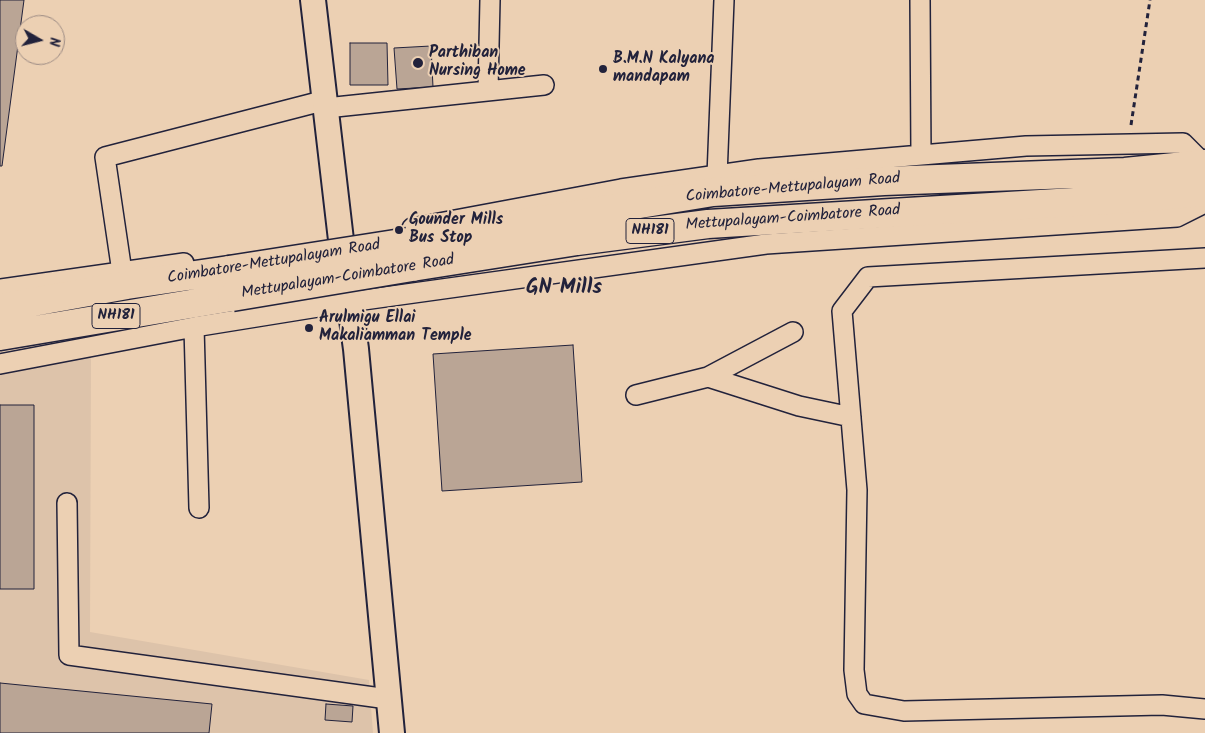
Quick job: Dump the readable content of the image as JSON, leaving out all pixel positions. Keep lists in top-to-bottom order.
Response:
{
  "streets": {
    "highway": ["Coimbatore-Mettupalayam Road", "Mettupalayam-Coimbatore Road", "NH181"]
  },
  "districts": ["GN Mills"],
  "places": [
    "Parthiban Nursing Home",
    "B.M.N Kalyana mandapam",
    "Gounder Mills Bus Stop",
    "Arulmigu Ellai Makaliamman Temple"
  ],
  "north": "right"
}
